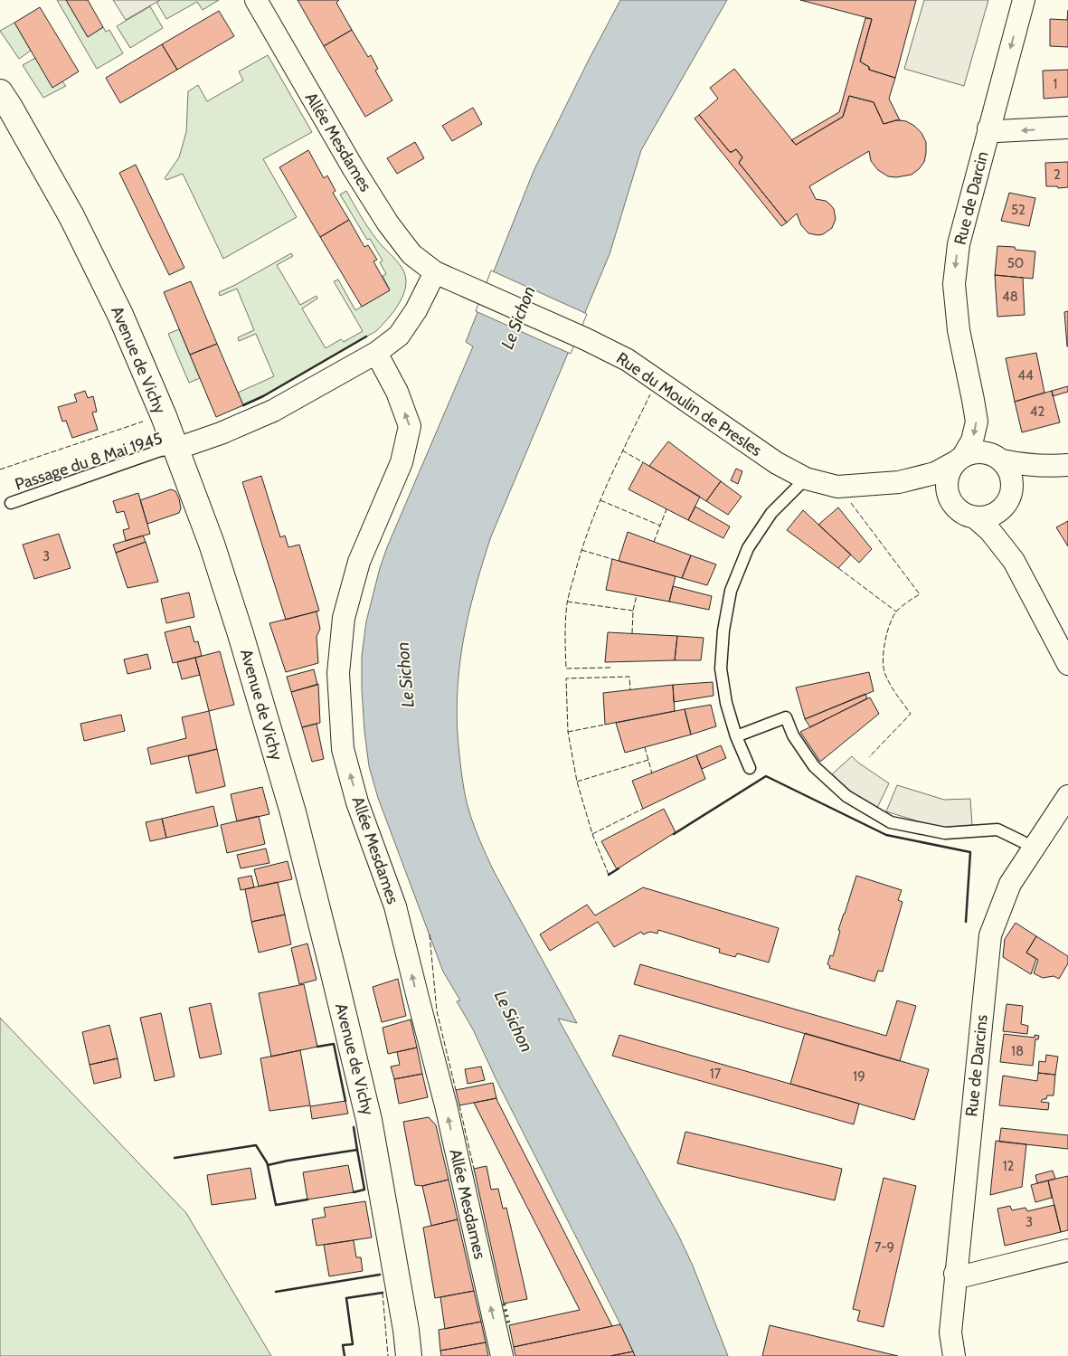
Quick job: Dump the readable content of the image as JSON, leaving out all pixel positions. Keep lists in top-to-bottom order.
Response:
{
  "streets": {
    "main road": ["Avenue de Vichy"],
    "street": [
      "Allée Mesdames",
      "Rue de Darcin",
      "Rue du Moulin de Presles",
      "Rue de Darcins"
    ],
    "lane": ["Passage du 8 Mai 1945"]
  },
  "crossings": [
    ["Allée Mesdames", "Rue du Moulin de Presles"],
    ["Rue de Darcin", "Rue du Moulin de Presles"],
    ["Avenue de Vichy", "Passage du 8 Mai 1945"]
  ],
  "one_way": ["Allée Mesdames", "Rue de Darcin"],
  "water": ["Le Sichon"],
  "house_numbers": [
    "1",
    "2",
    "52",
    "50",
    "48",
    "44",
    "42",
    "3",
    "18",
    "17",
    "19",
    "12",
    "3",
    "7-9"
  ]
}
